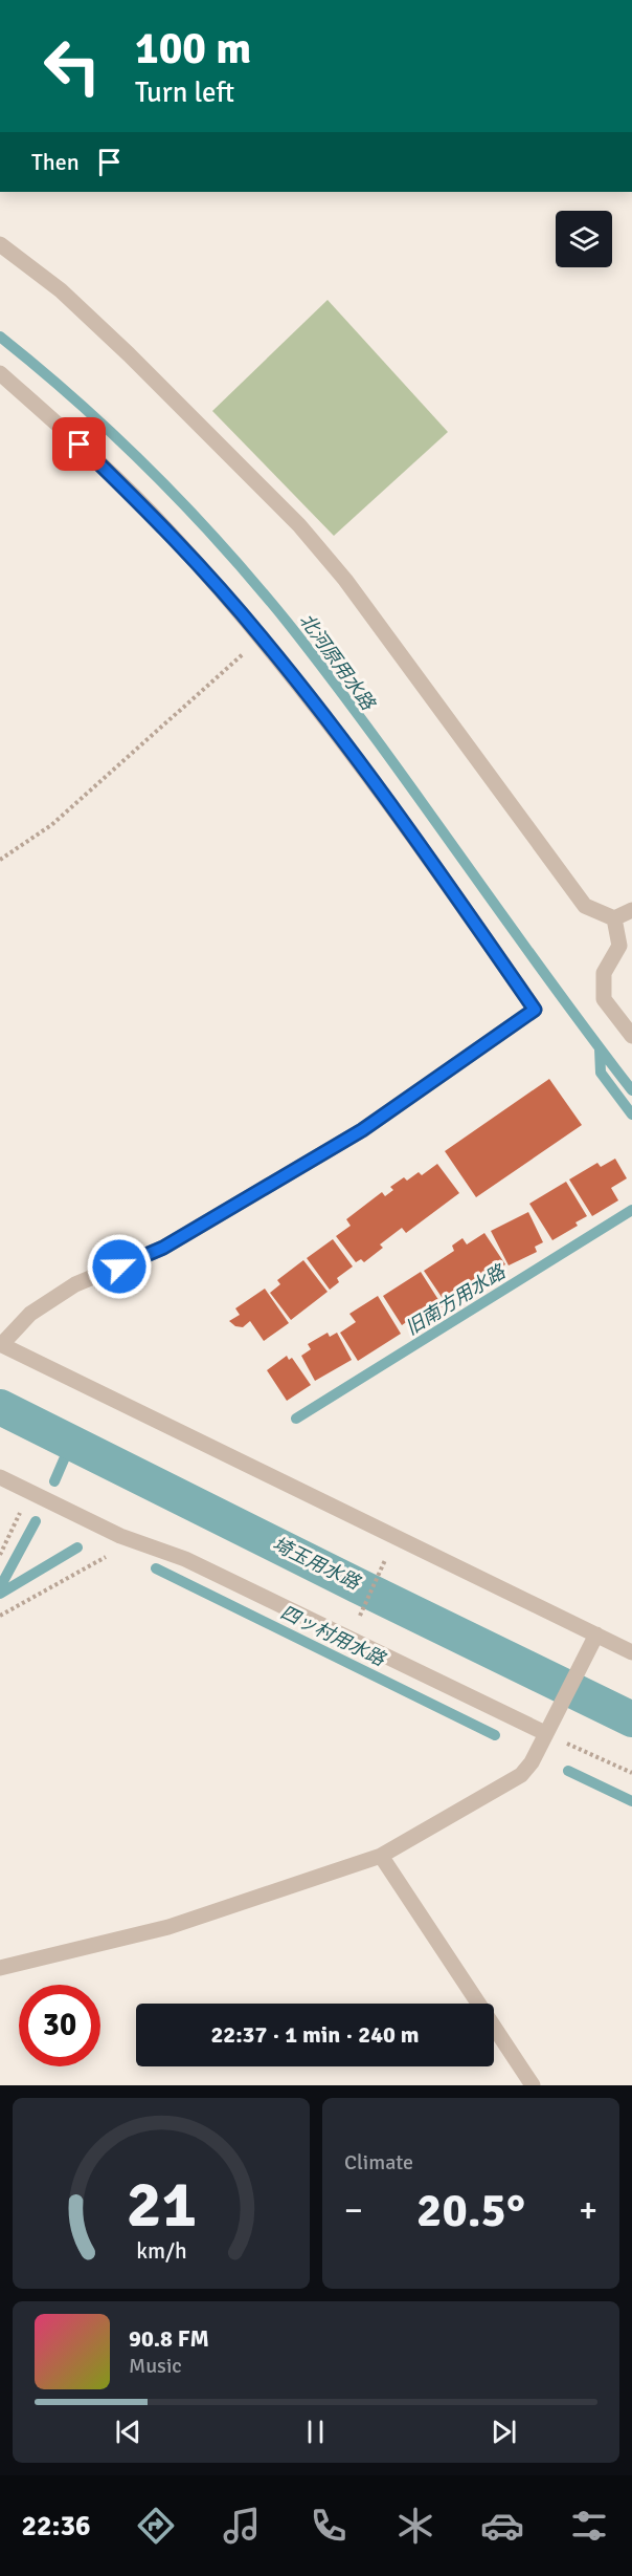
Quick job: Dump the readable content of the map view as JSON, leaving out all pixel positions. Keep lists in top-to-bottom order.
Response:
{
  "water": [
    "北河原用水路",
    "旧南方用水路",
    "埼玉用水路",
    "四ッ村用水路"
  ],
  "page": {
    "turn": ["100 m", "Turn left"],
    "then": "Then",
    "limit": "30",
    "trip": "22:37 · 1 min · 240 m",
    "tile": "Climate",
    "heat": ["−", "20.5°", "+"],
    "song": ["90.8 FM", "Music"],
    "tabs": "22:36",
    "gauge": ["21", "km/h"]
  }
}
